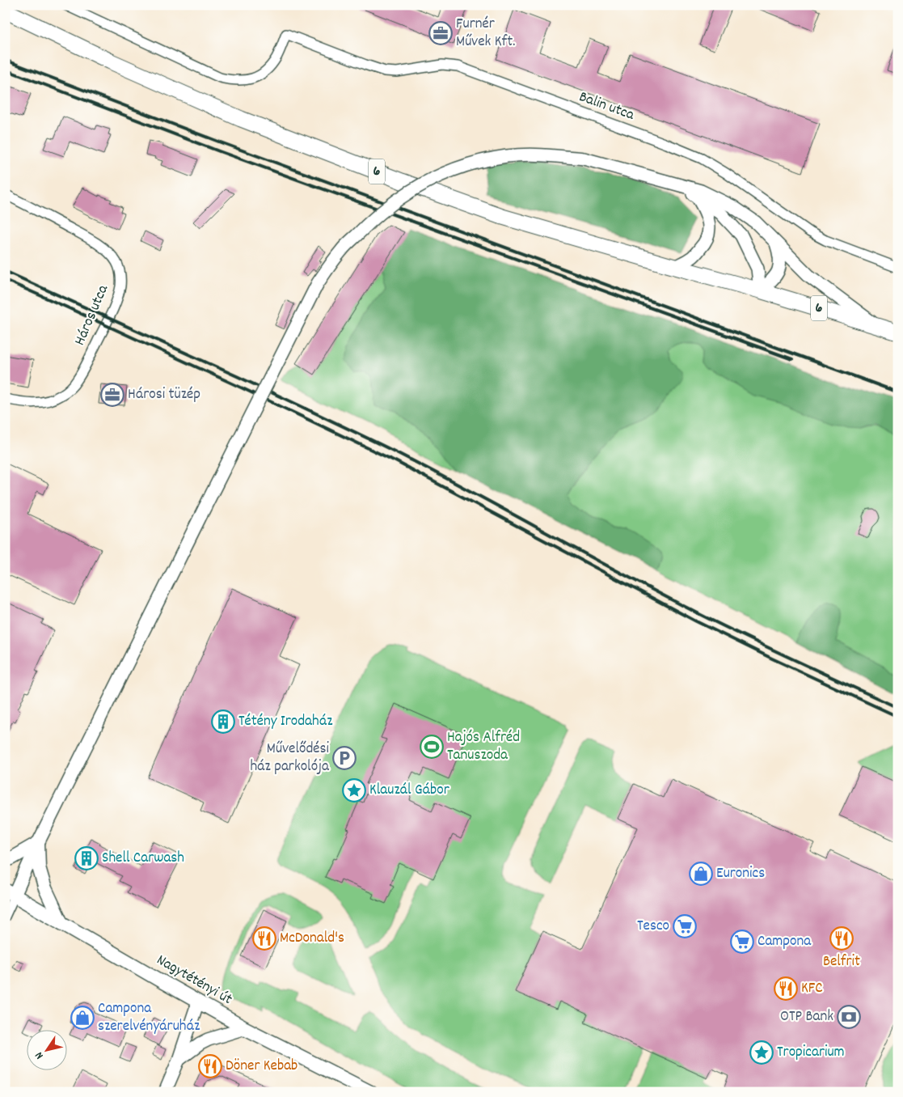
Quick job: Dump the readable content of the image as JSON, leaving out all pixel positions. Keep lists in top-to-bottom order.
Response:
{
  "streets": {
    "main road": ["6", "Nagytétényi út"],
    "street": ["Balin utca", "Háros utca"]
  },
  "places": {
    "office": ["Furnér Művek Kft.", "Hárosi tüzép"],
    "building": ["Tétény Irodaház", "Shell Carwash"],
    "sports": ["Hajós Alfréd Tanuszoda"],
    "parking": ["Művelődési ház parkolója"],
    "place": ["Klauzál Gábor", "Tropicarium"],
    "shop": ["Euronics", "Campona szerelvényáruház"],
    "supermarket": ["Tesco", "Campona"],
    "restaurant": [
      "McDonald's",
      "Belfrit",
      "KFC",
      "Döner Kebab"
    ],
    "bank": ["OTP Bank"]
  },
  "north": "bottom left"
}
